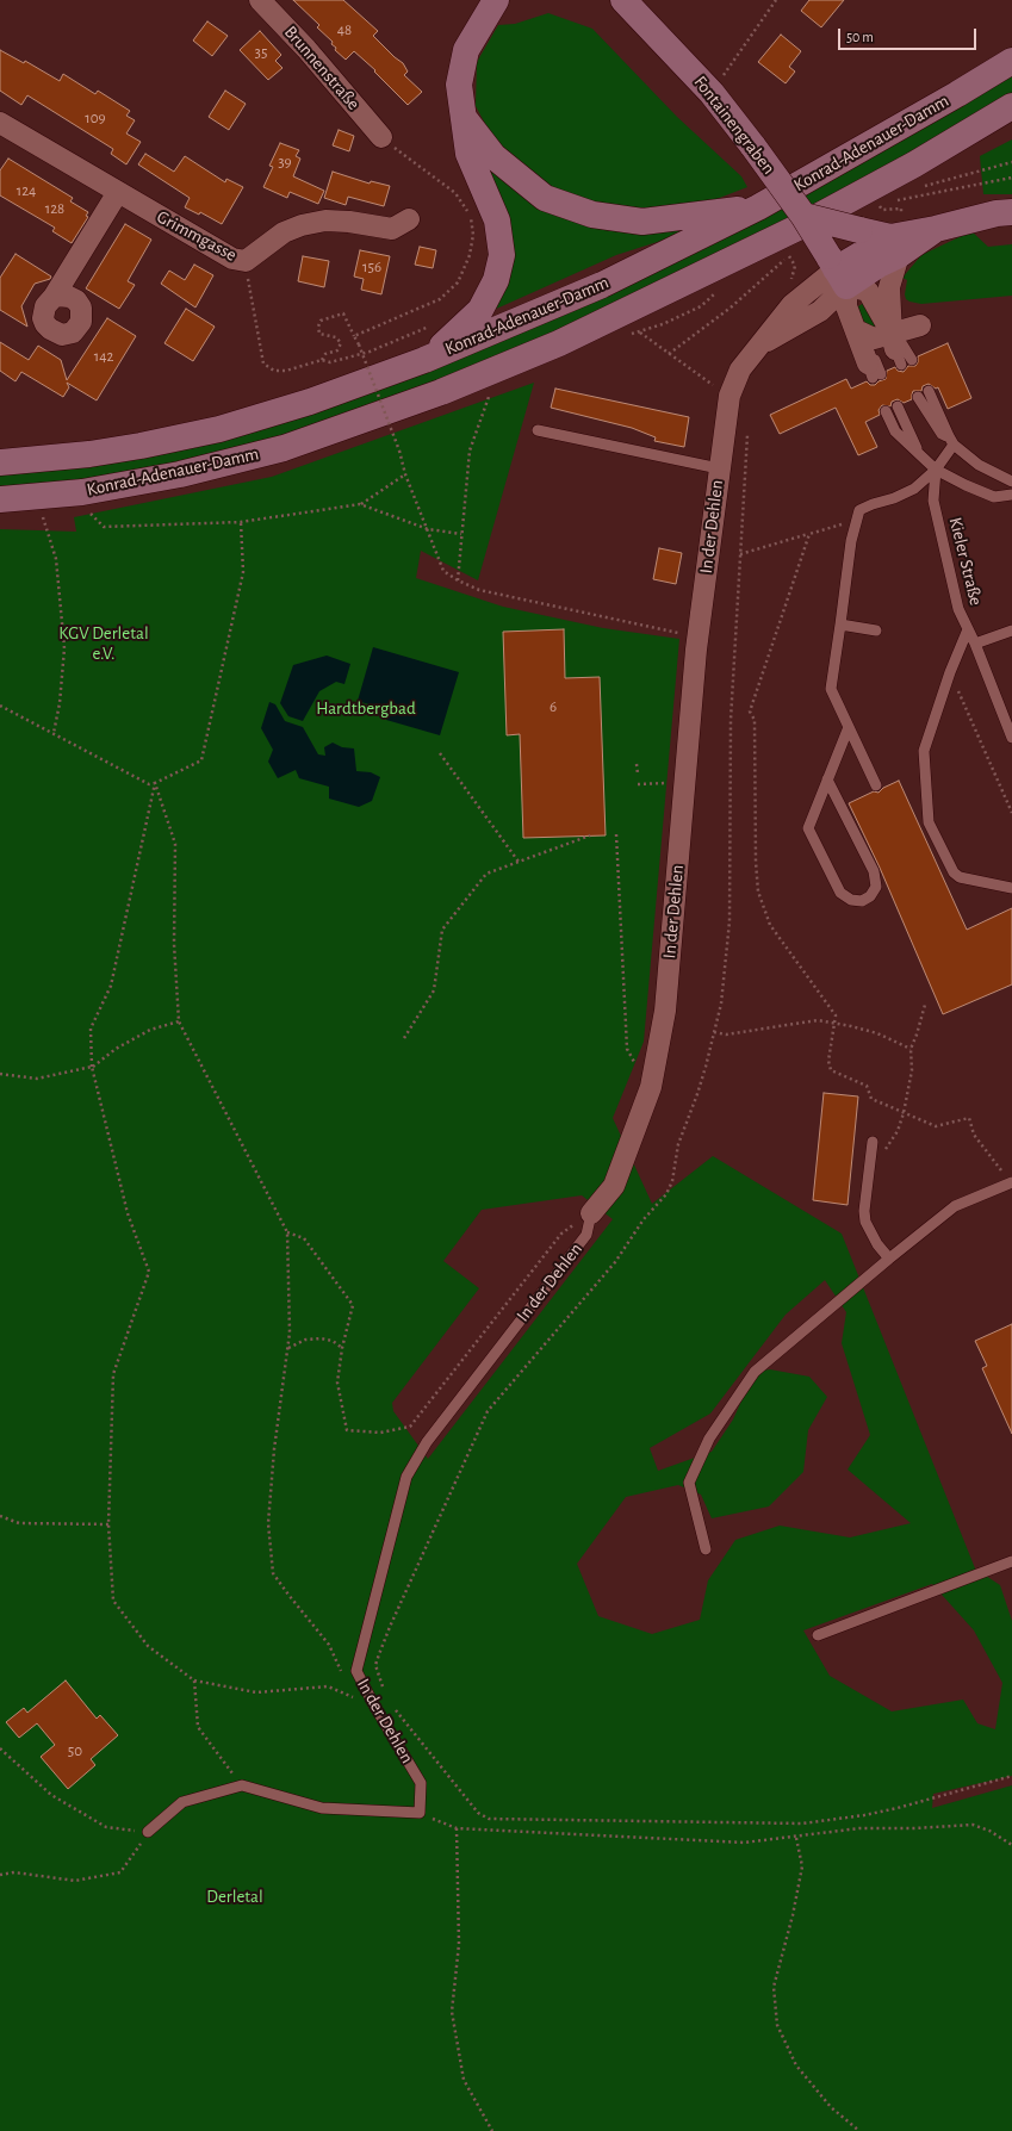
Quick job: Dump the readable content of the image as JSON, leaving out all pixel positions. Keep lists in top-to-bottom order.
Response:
{
  "streets": {
    "main road": ["Fontainengraben", "Konrad-Adenauer-Damm"],
    "street": ["Brunnenstraße", "Grimmgasse", "In der Dehlen"],
    "lane": ["Kieler Straße"]
  },
  "crossings": [
    ["Fontainengraben", "In der Dehlen"]
  ],
  "parks": ["KGV Derletal e.V.", "Hardtbergbad", "Derletal"],
  "house_numbers": [
    "48",
    "35",
    "109",
    "39",
    "124",
    "128",
    "156",
    "142",
    "6",
    "50"
  ],
  "scale_bar": "50 m"
}
